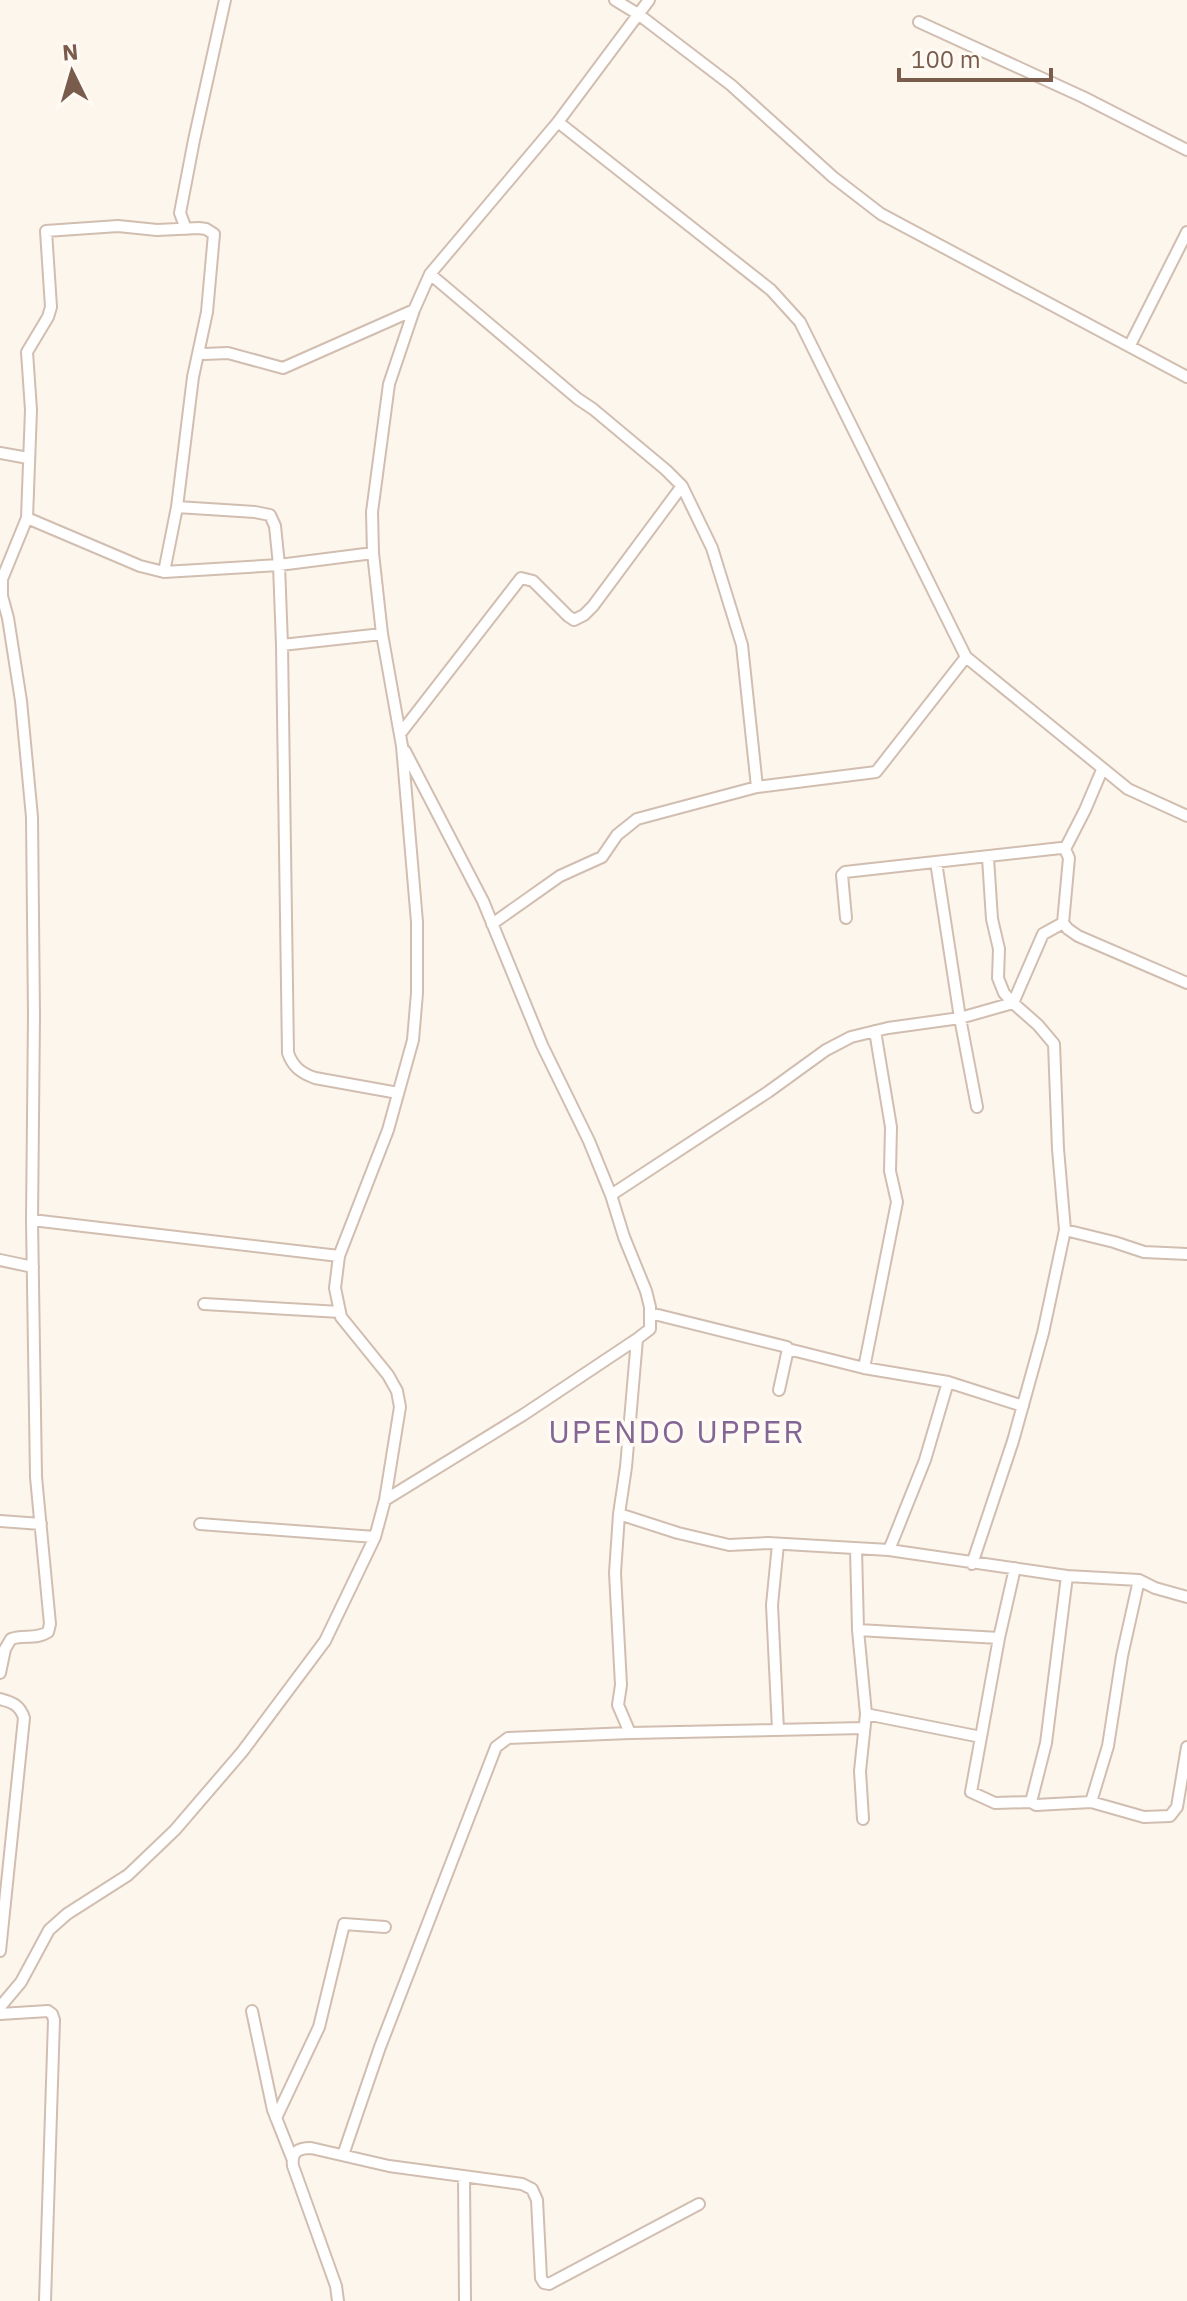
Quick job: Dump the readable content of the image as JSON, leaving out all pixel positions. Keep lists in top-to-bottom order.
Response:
{
  "districts": ["UPENDO UPPER"],
  "scale_bar": "100 m",
  "north": "top"
}
